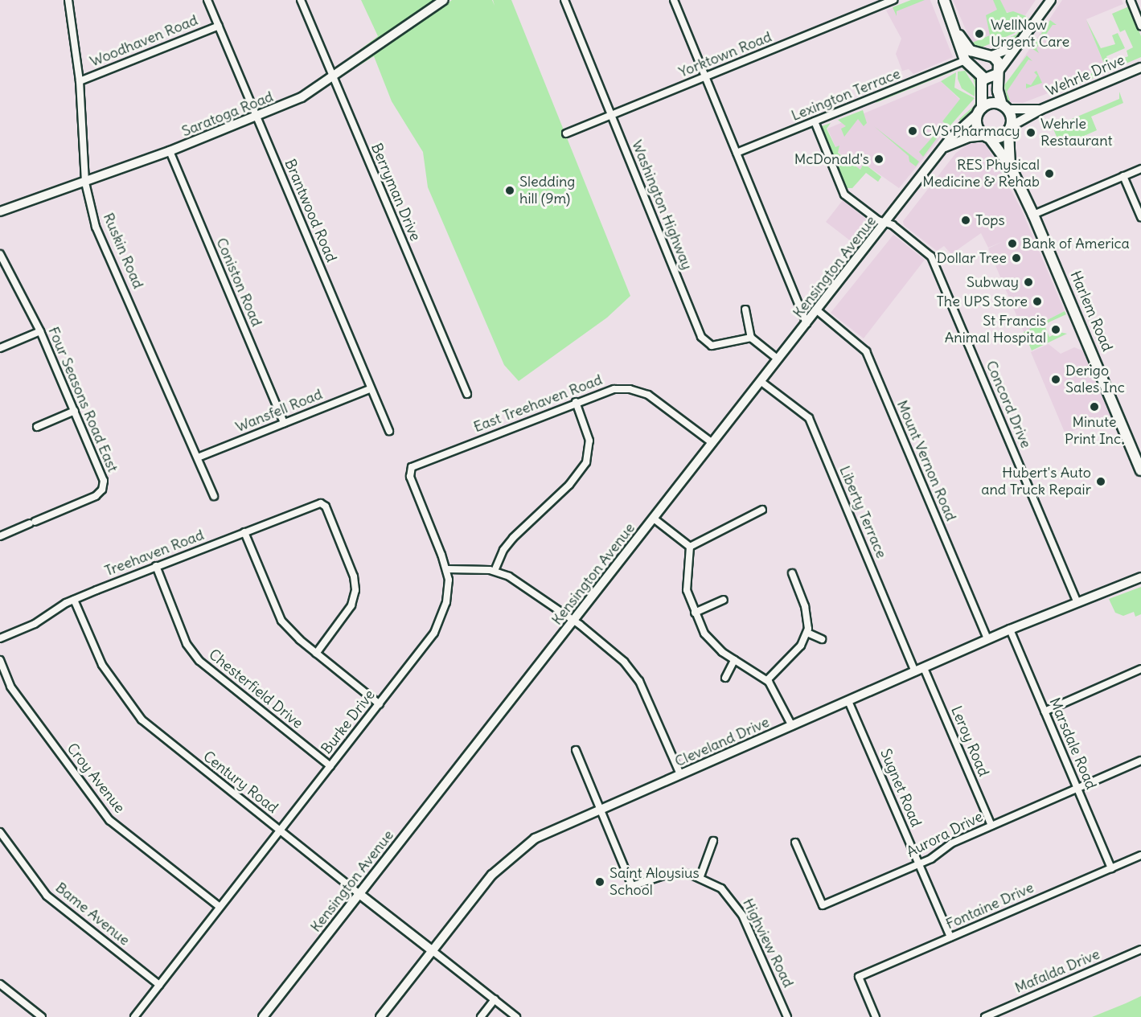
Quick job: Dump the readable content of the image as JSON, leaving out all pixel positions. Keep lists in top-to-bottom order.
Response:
{
  "streets": {
    "main road": ["Harlem Road"],
    "street": [
      "Woodhaven Road",
      "Yorktown Road",
      "Wehrle Drive",
      "Lexington Terrace",
      "Saratoga Road",
      "Berryman Drive",
      "Washington Highway",
      "Brantwood Road",
      "Ruskin Road",
      "Kensington Avenue",
      "Coniston Road",
      "Four Seasons Road East",
      "East Treehaven Road",
      "Concord Drive",
      "Wansfell Road",
      "Mount Vernon Road",
      "Liberty Terrace",
      "Treehaven Road",
      "Chesterfield Drive",
      "Burke Drive",
      "Leroy Road",
      "Cleveland Drive",
      "Marsdale Road",
      "Croy Avenue",
      "Century Road",
      "Sugnet Road",
      "Aurora Drive",
      "Fontaine Drive",
      "Bame Avenue",
      "Highview Road",
      "Mafalda Drive"
    ]
  },
  "crossings": [
    ["Woodhaven Road", "Brantwood Road"],
    ["Woodhaven Road", "Ruskin Road"],
    ["Yorktown Road", "Washington Highway"],
    ["Wehrle Drive", "Kensington Avenue"],
    ["Wehrle Drive", "Harlem Road"],
    ["Lexington Terrace", "Concord Drive"],
    ["Saratoga Road", "Berryman Drive"],
    ["Saratoga Road", "Brantwood Road"],
    ["Saratoga Road", "Ruskin Road"],
    ["Saratoga Road", "Coniston Road"],
    ["Brantwood Road", "Wansfell Road"],
    ["Ruskin Road", "Wansfell Road"],
    ["Kensington Avenue", "Harlem Road"],
    ["Kensington Avenue", "East Treehaven Road"],
    ["Kensington Avenue", "Concord Drive"],
    ["Kensington Avenue", "Mount Vernon Road"],
    ["Kensington Avenue", "Liberty Terrace"],
    ["Kensington Avenue", "Century Road"],
    ["Coniston Road", "Wansfell Road"],
    ["East Treehaven Road", "Burke Drive"],
    ["Concord Drive", "Cleveland Drive"],
    ["Mount Vernon Road", "Cleveland Drive"],
    ["Liberty Terrace", "Cleveland Drive"],
    ["Treehaven Road", "Chesterfield Drive"],
    ["Treehaven Road", "Century Road"],
    ["Chesterfield Drive", "Burke Drive"],
    ["Burke Drive", "Croy Avenue"],
    ["Burke Drive", "Century Road"],
    ["Burke Drive", "Bame Avenue"],
    ["Leroy Road", "Cleveland Drive"],
    ["Leroy Road", "Aurora Drive"],
    ["Cleveland Drive", "Marsdale Road"],
    ["Cleveland Drive", "Century Road"],
    ["Cleveland Drive", "Sugnet Road"],
    ["Cleveland Drive", "Highview Road"],
    ["Marsdale Road", "Aurora Drive"],
    ["Marsdale Road", "Fontaine Drive"],
    ["Sugnet Road", "Aurora Drive"],
    ["Sugnet Road", "Fontaine Drive"]
  ],
  "places": [
    "WellNow Urgent Care",
    "CVS Pharmacy",
    "Wehrle Restaurant",
    "McDonald's",
    "RES Physical Medicine & Rehab",
    "Sledding hill (9m)",
    "Tops",
    "Bank of America",
    "Dollar Tree",
    "Subway",
    "The UPS Store",
    "St Francis Animal Hospital",
    "Derigo Sales Inc",
    "Minute Print Inc.",
    "Hubert's Auto and Truck Repair",
    "Saint Aloysius School"
  ]
}
